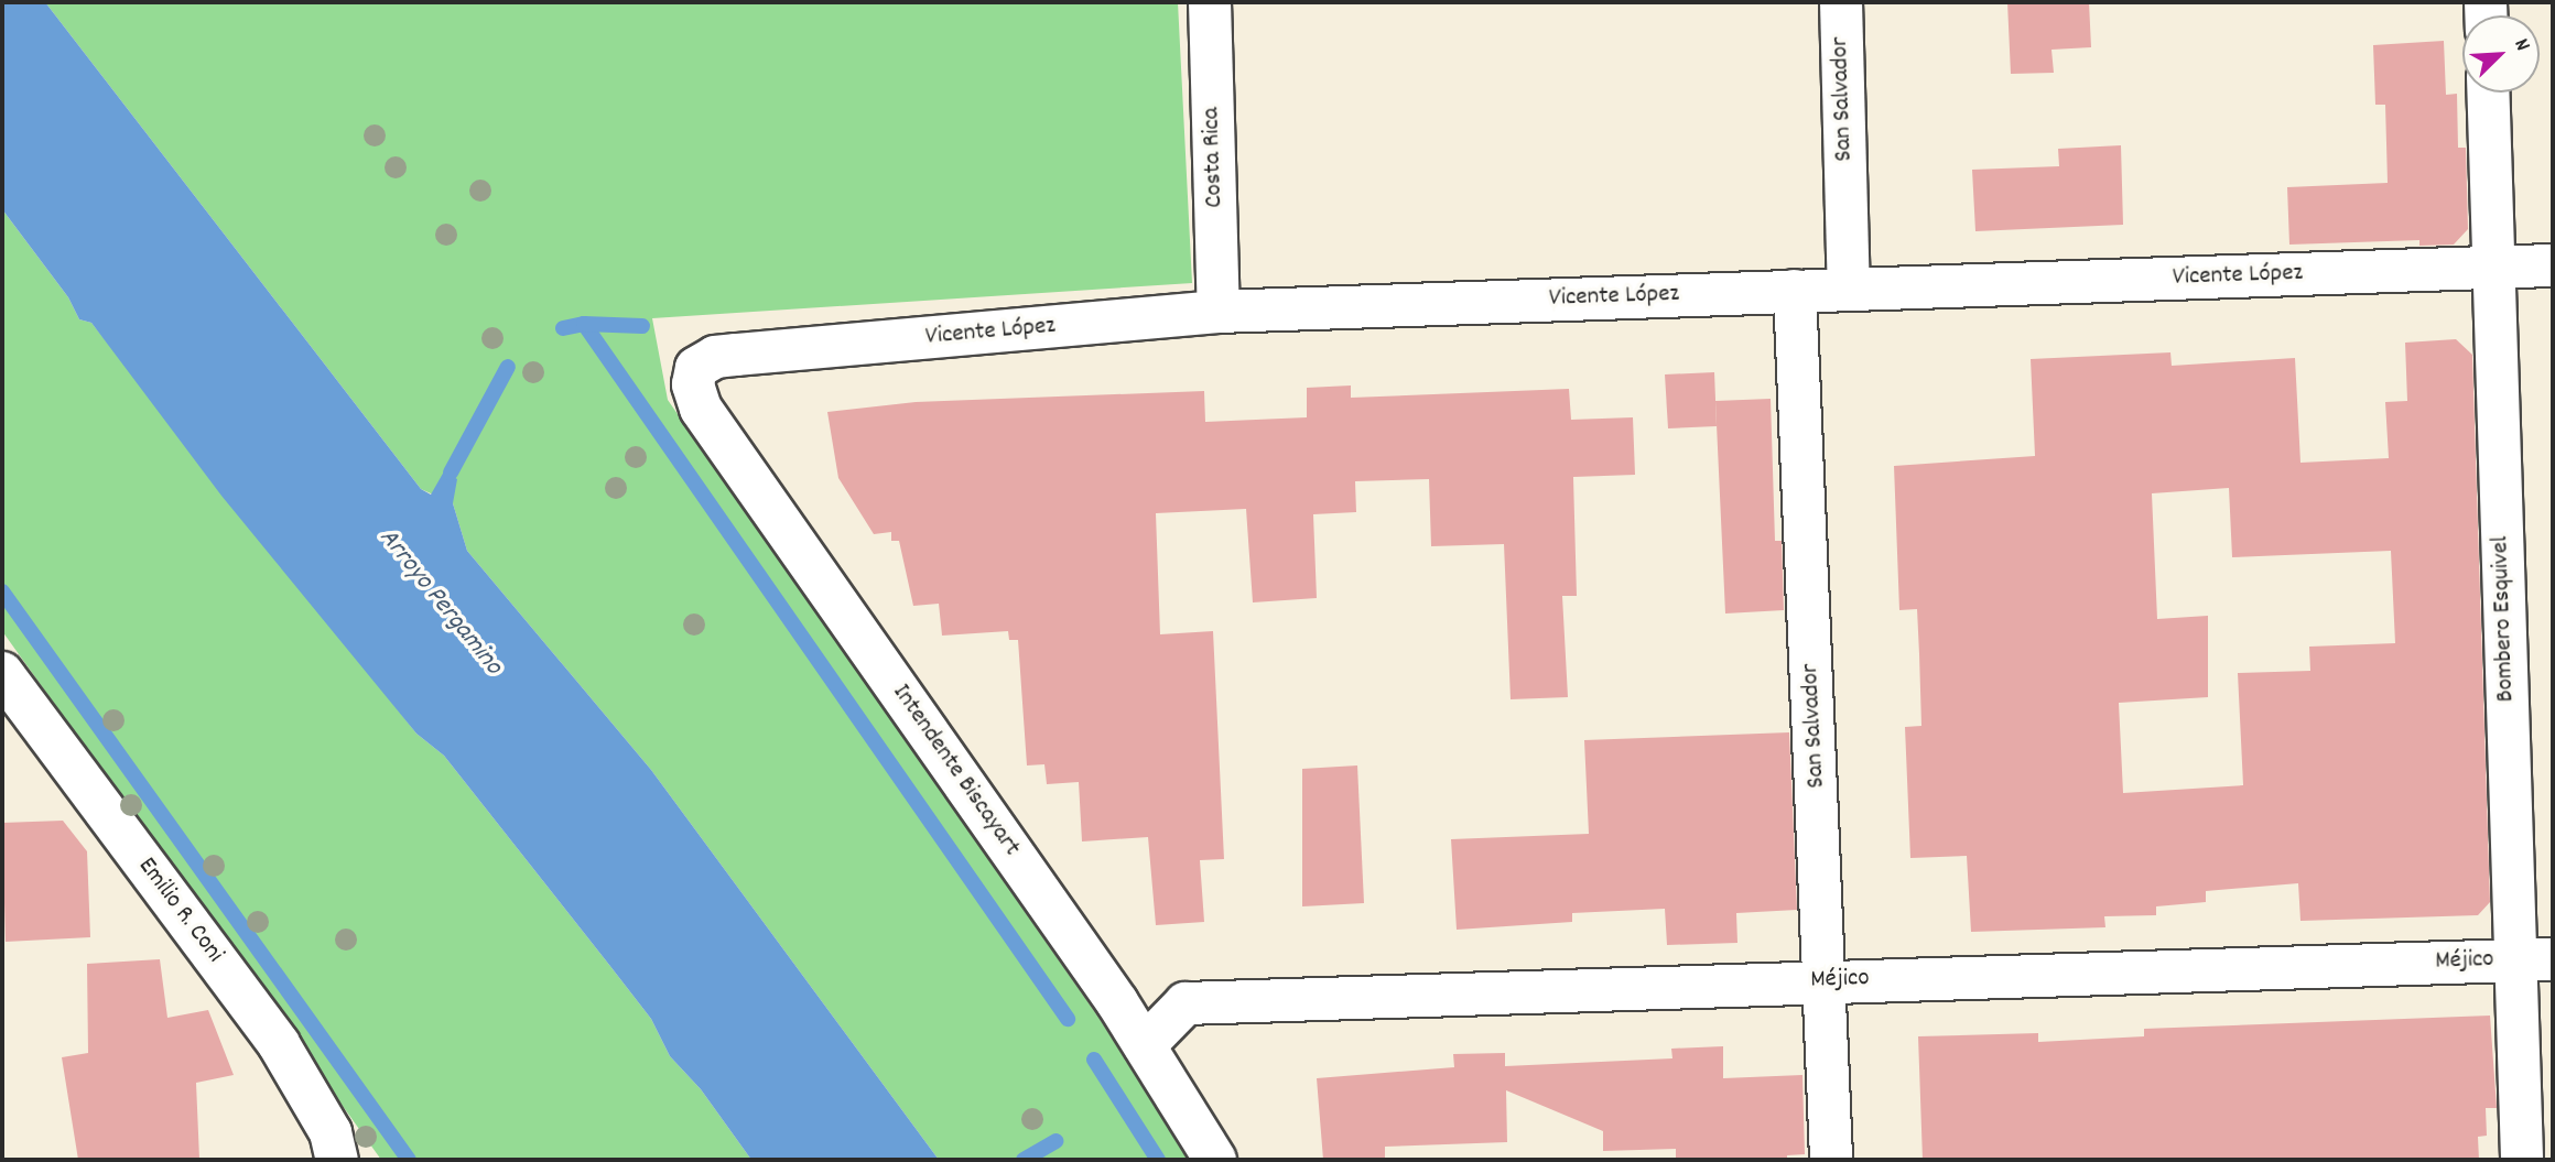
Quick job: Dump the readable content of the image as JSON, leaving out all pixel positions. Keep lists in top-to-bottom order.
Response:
{
  "streets": {
    "street": [
      "San Salvador",
      "Costa Rica",
      "Vicente López",
      "Bombero Esquivel",
      "Intendente Biscayart",
      "Emilio R. Coni",
      "Méjico"
    ]
  },
  "crossings": [
    ["San Salvador", "Vicente López"],
    ["San Salvador", "Méjico"],
    ["Costa Rica", "Vicente López"],
    ["Vicente López", "Bombero Esquivel"],
    ["Vicente López", "Intendente Biscayart"],
    ["Bombero Esquivel", "Méjico"],
    ["Intendente Biscayart", "Méjico"]
  ],
  "water": ["Arroyo Pergamino"],
  "north": "top right"
}
